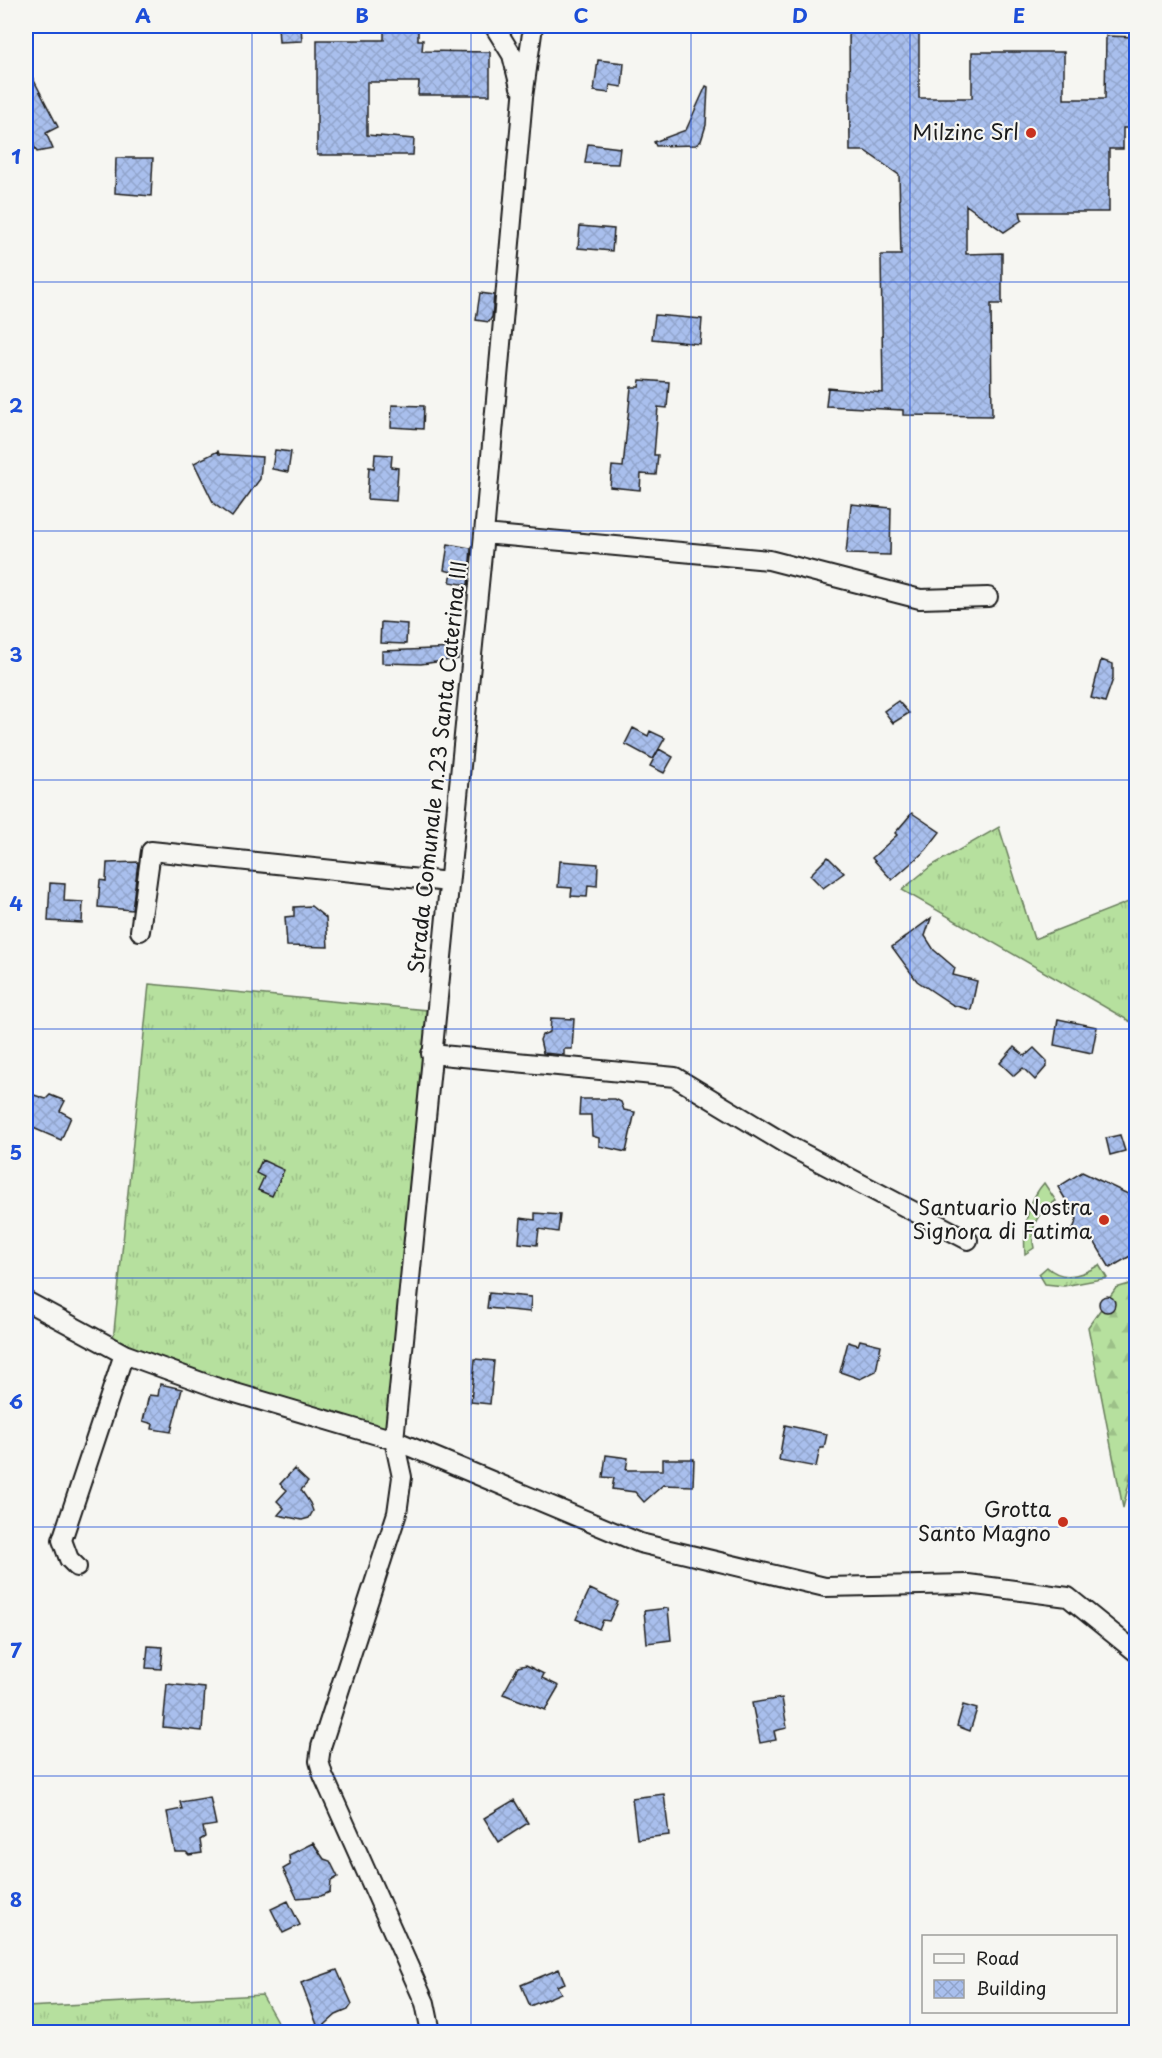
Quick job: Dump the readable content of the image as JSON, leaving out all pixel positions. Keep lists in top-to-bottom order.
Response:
{
  "streets": {
    "street": ["Strada Comunale n.23 Santa Caterina III"]
  },
  "places": ["Milzinc Srl", "Santuario Nostra Signora di Fatima", "Grotta Santo Magno"],
  "legend": ["Road", "Building"],
  "grid": {
    "columns": [
      "A",
      "B",
      "C",
      "D",
      "E"
    ],
    "rows": [
      "1",
      "2",
      "3",
      "4",
      "5",
      "6",
      "7",
      "8"
    ]
  }
}
